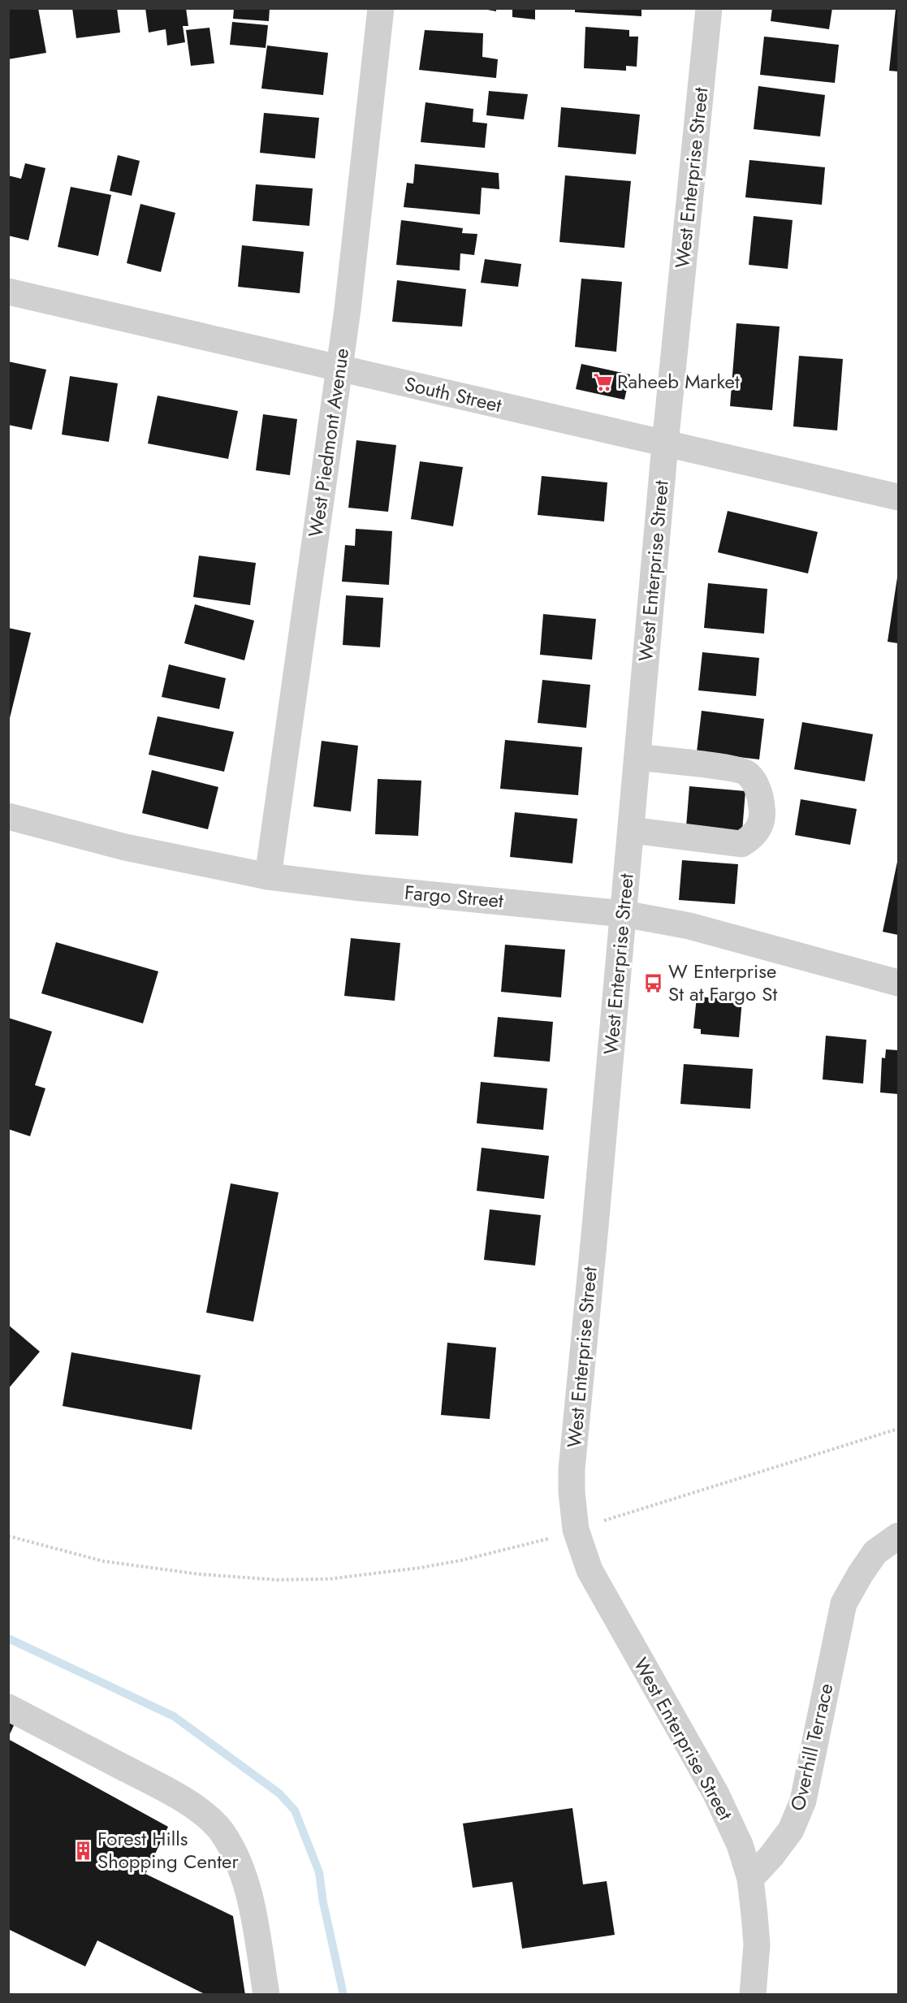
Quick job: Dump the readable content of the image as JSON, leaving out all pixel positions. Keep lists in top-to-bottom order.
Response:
{
  "streets": {
    "street": [
      "West Enterprise Street",
      "South Street",
      "West Piedmont Avenue",
      "Fargo Street",
      "Overhill Terrace"
    ]
  },
  "crossings": [
    ["West Enterprise Street", "South Street"],
    ["West Enterprise Street", "Fargo Street"],
    ["West Enterprise Street", "Overhill Terrace"],
    ["South Street", "West Piedmont Avenue"],
    ["West Piedmont Avenue", "Fargo Street"]
  ],
  "places": {
    "supermarket": ["Raheeb Market"],
    "bus stop": ["W Enterprise St at Fargo St"],
    "building": ["Forest Hills Shopping Center"]
  }
}
